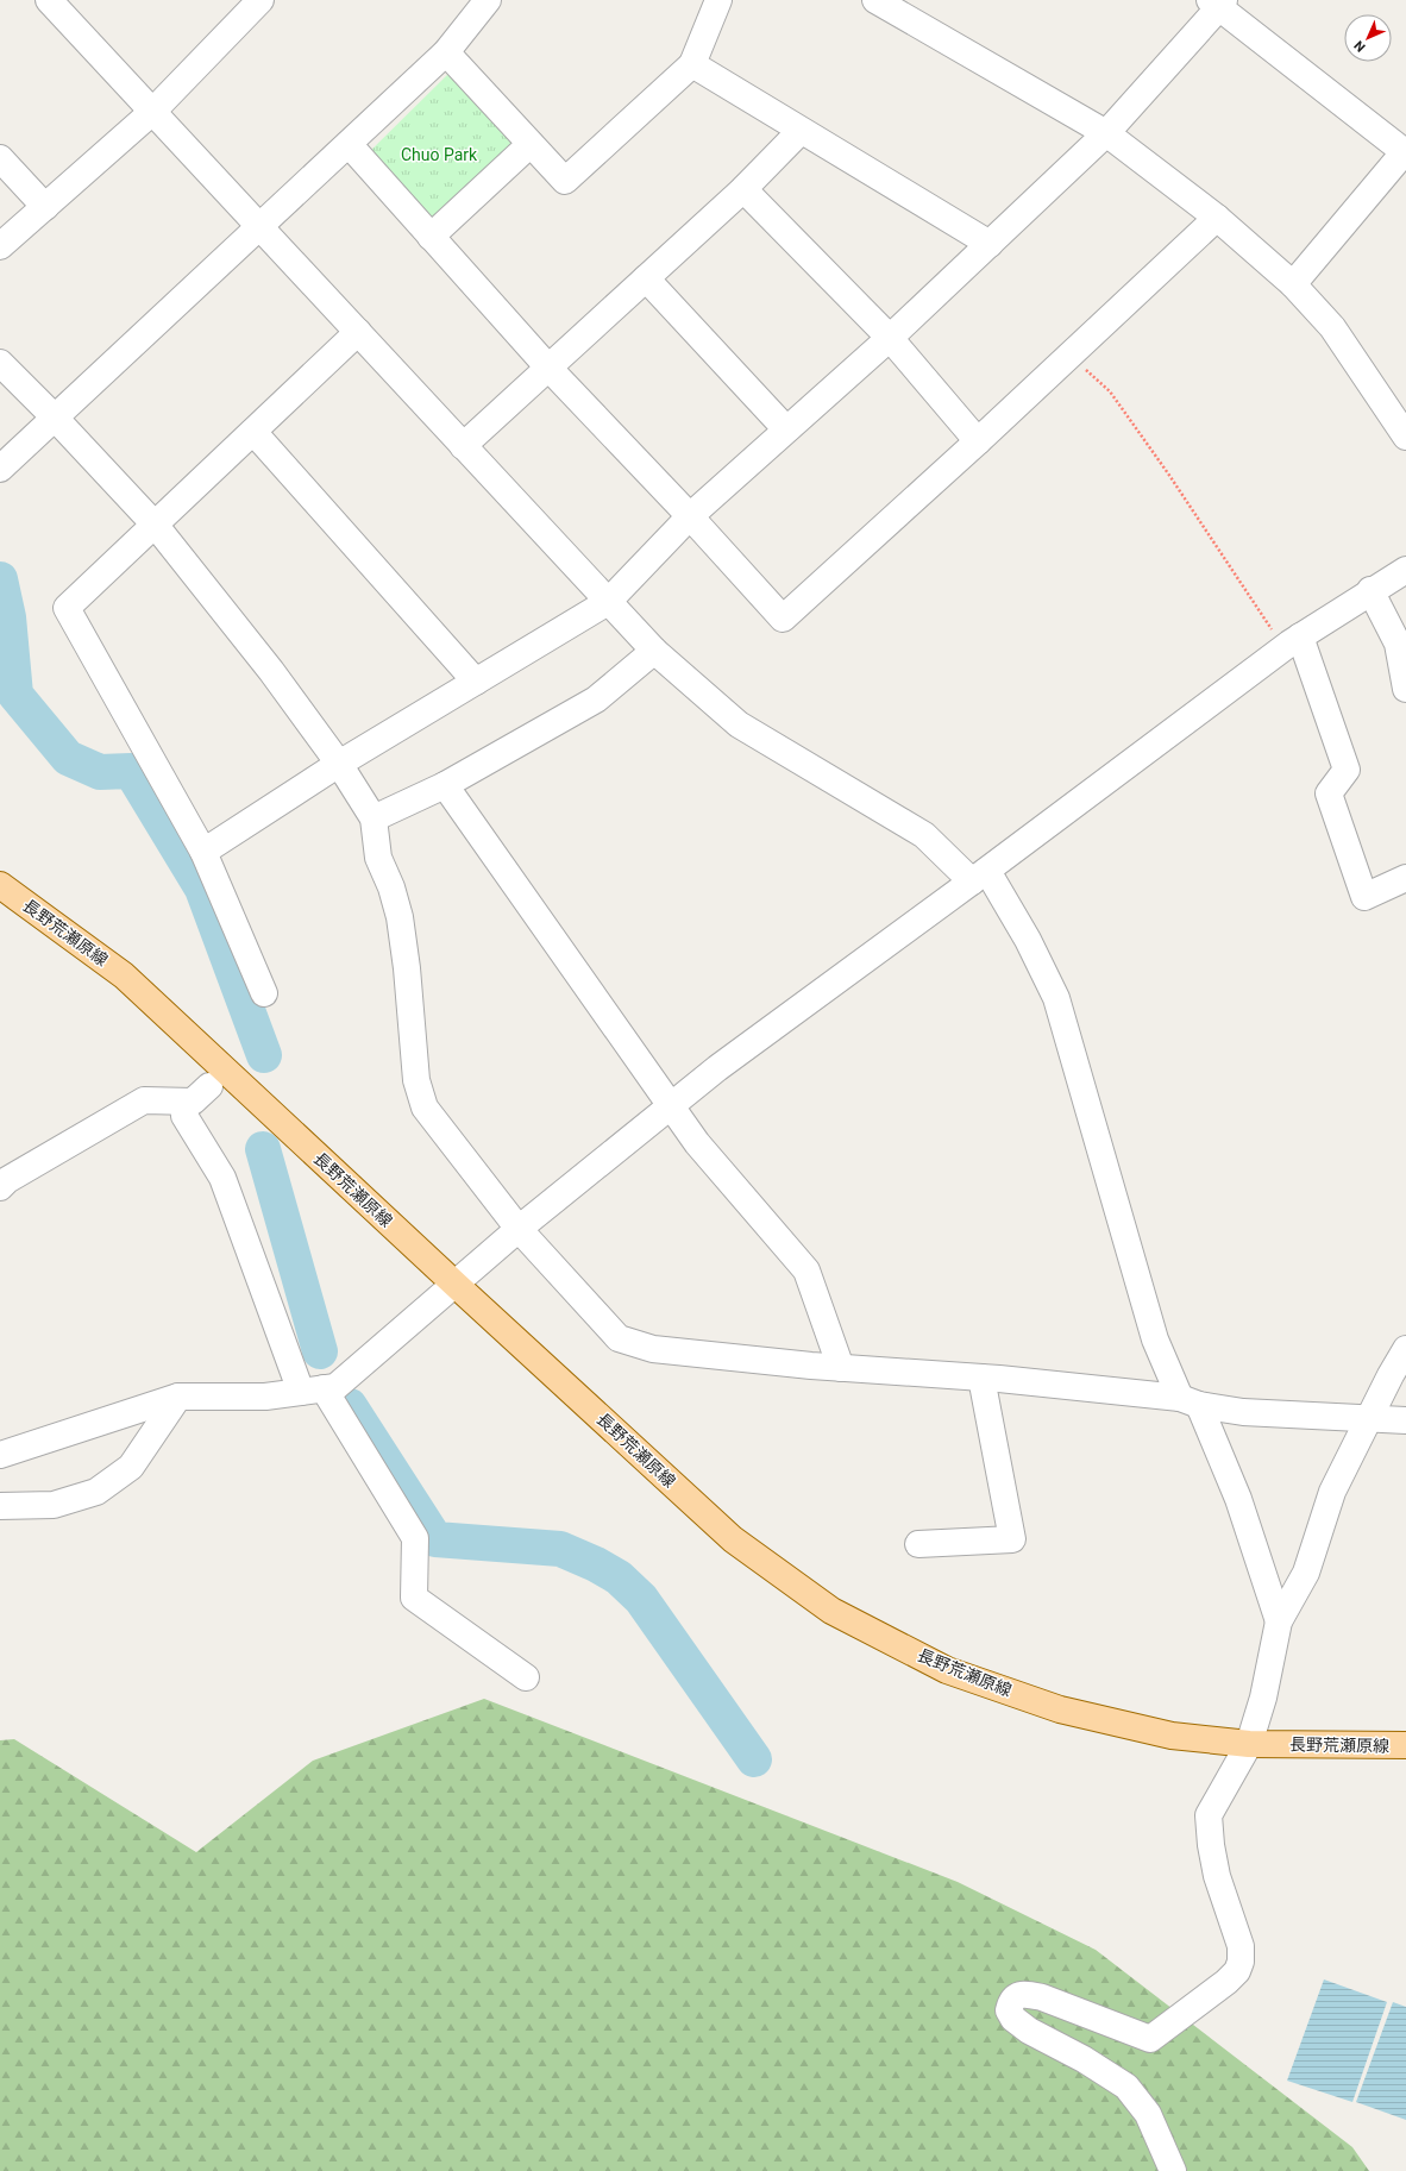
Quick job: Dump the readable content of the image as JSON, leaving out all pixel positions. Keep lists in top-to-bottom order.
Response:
{
  "streets": {
    "main road": ["長野荒瀬原線"]
  },
  "parks": ["Chuo Park"],
  "north": "bottom left"
}
